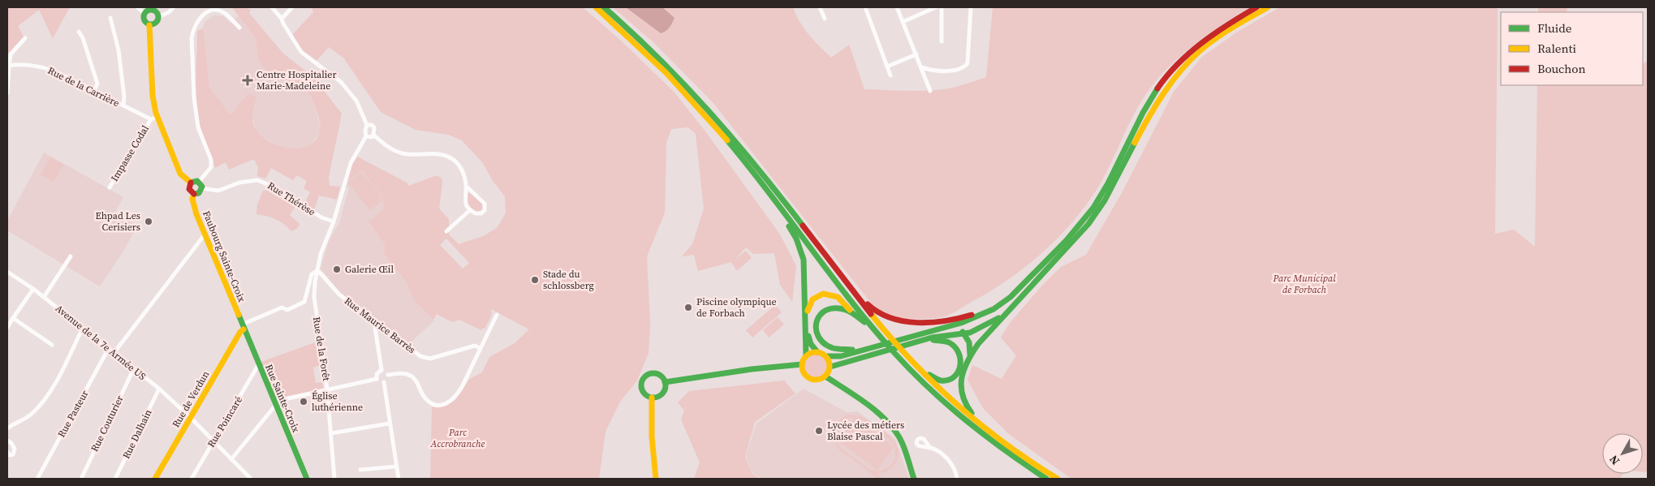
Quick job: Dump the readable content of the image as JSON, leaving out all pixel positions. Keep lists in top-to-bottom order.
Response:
{
  "streets": {
    "main road": ["Faubourg Sainte-Croix", "Rue Sainte-Croix", "Rue de Verdun"],
    "street": [
      "Rue de la Carrière",
      "Impasse Codal",
      "Rue Thérèse",
      "Rue Maurice Barrès",
      "Avenue de la 7e Armée US",
      "Rue de la Forêt",
      "Rue Pasteur",
      "Rue Poincaré",
      "Rue Couturier",
      "Rue Dalhain"
    ]
  },
  "crossings": [
    ["Rue de la Carrière", "Impasse Codal"],
    ["Rue Thérèse", "Faubourg Sainte-Croix"],
    ["Rue Thérèse", "Rue de la Forêt"],
    ["Faubourg Sainte-Croix", "Rue Sainte-Croix"],
    ["Faubourg Sainte-Croix", "Rue de Verdun"],
    ["Rue Maurice Barrès", "Rue de la Forêt"],
    ["Avenue de la 7e Armée US", "Rue de Verdun"],
    ["Avenue de la 7e Armée US", "Rue Pasteur"],
    ["Avenue de la 7e Armée US", "Rue Poincaré"],
    ["Avenue de la 7e Armée US", "Rue Couturier"],
    ["Avenue de la 7e Armée US", "Rue Dalhain"],
    ["Rue Sainte-Croix", "Rue de Verdun"],
    ["Rue Sainte-Croix", "Rue Poincaré"]
  ],
  "parks": ["Parc Municipal de Forbach", "Parc Accrobranche"],
  "places": {
    "health": ["Centre Hospitalier Marie-Madeleine"],
    "other": [
      "Ehpad Les Cerisiers",
      "Galerie Œil",
      "Stade du schlossberg",
      "Piscine olympique de Forbach",
      "Église luthérienne",
      "Lycée des métiers Blaise Pascal"
    ]
  },
  "legend": ["Fluide", "Ralenti", "Bouchon"],
  "north": "bottom left"
}
